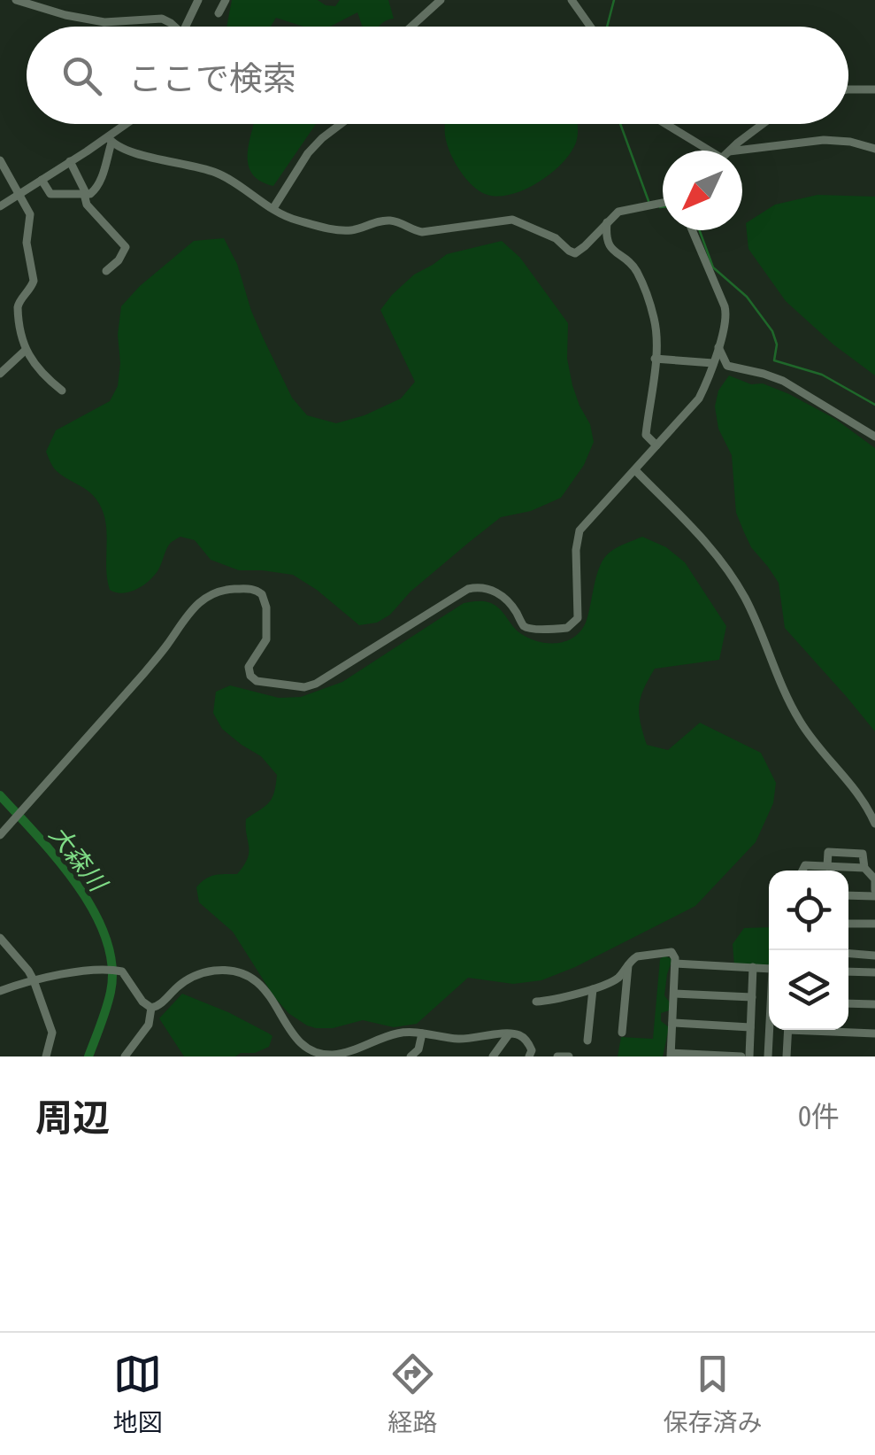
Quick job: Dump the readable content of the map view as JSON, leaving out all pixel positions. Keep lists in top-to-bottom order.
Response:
{
  "water": ["大森川"],
  "north": "bottom left",
  "page": {
    "search": "ここで検索",
    "heading": ["周辺", "0件"],
    "nav": ["地図", "経路", "保存済み"]
  }
}
